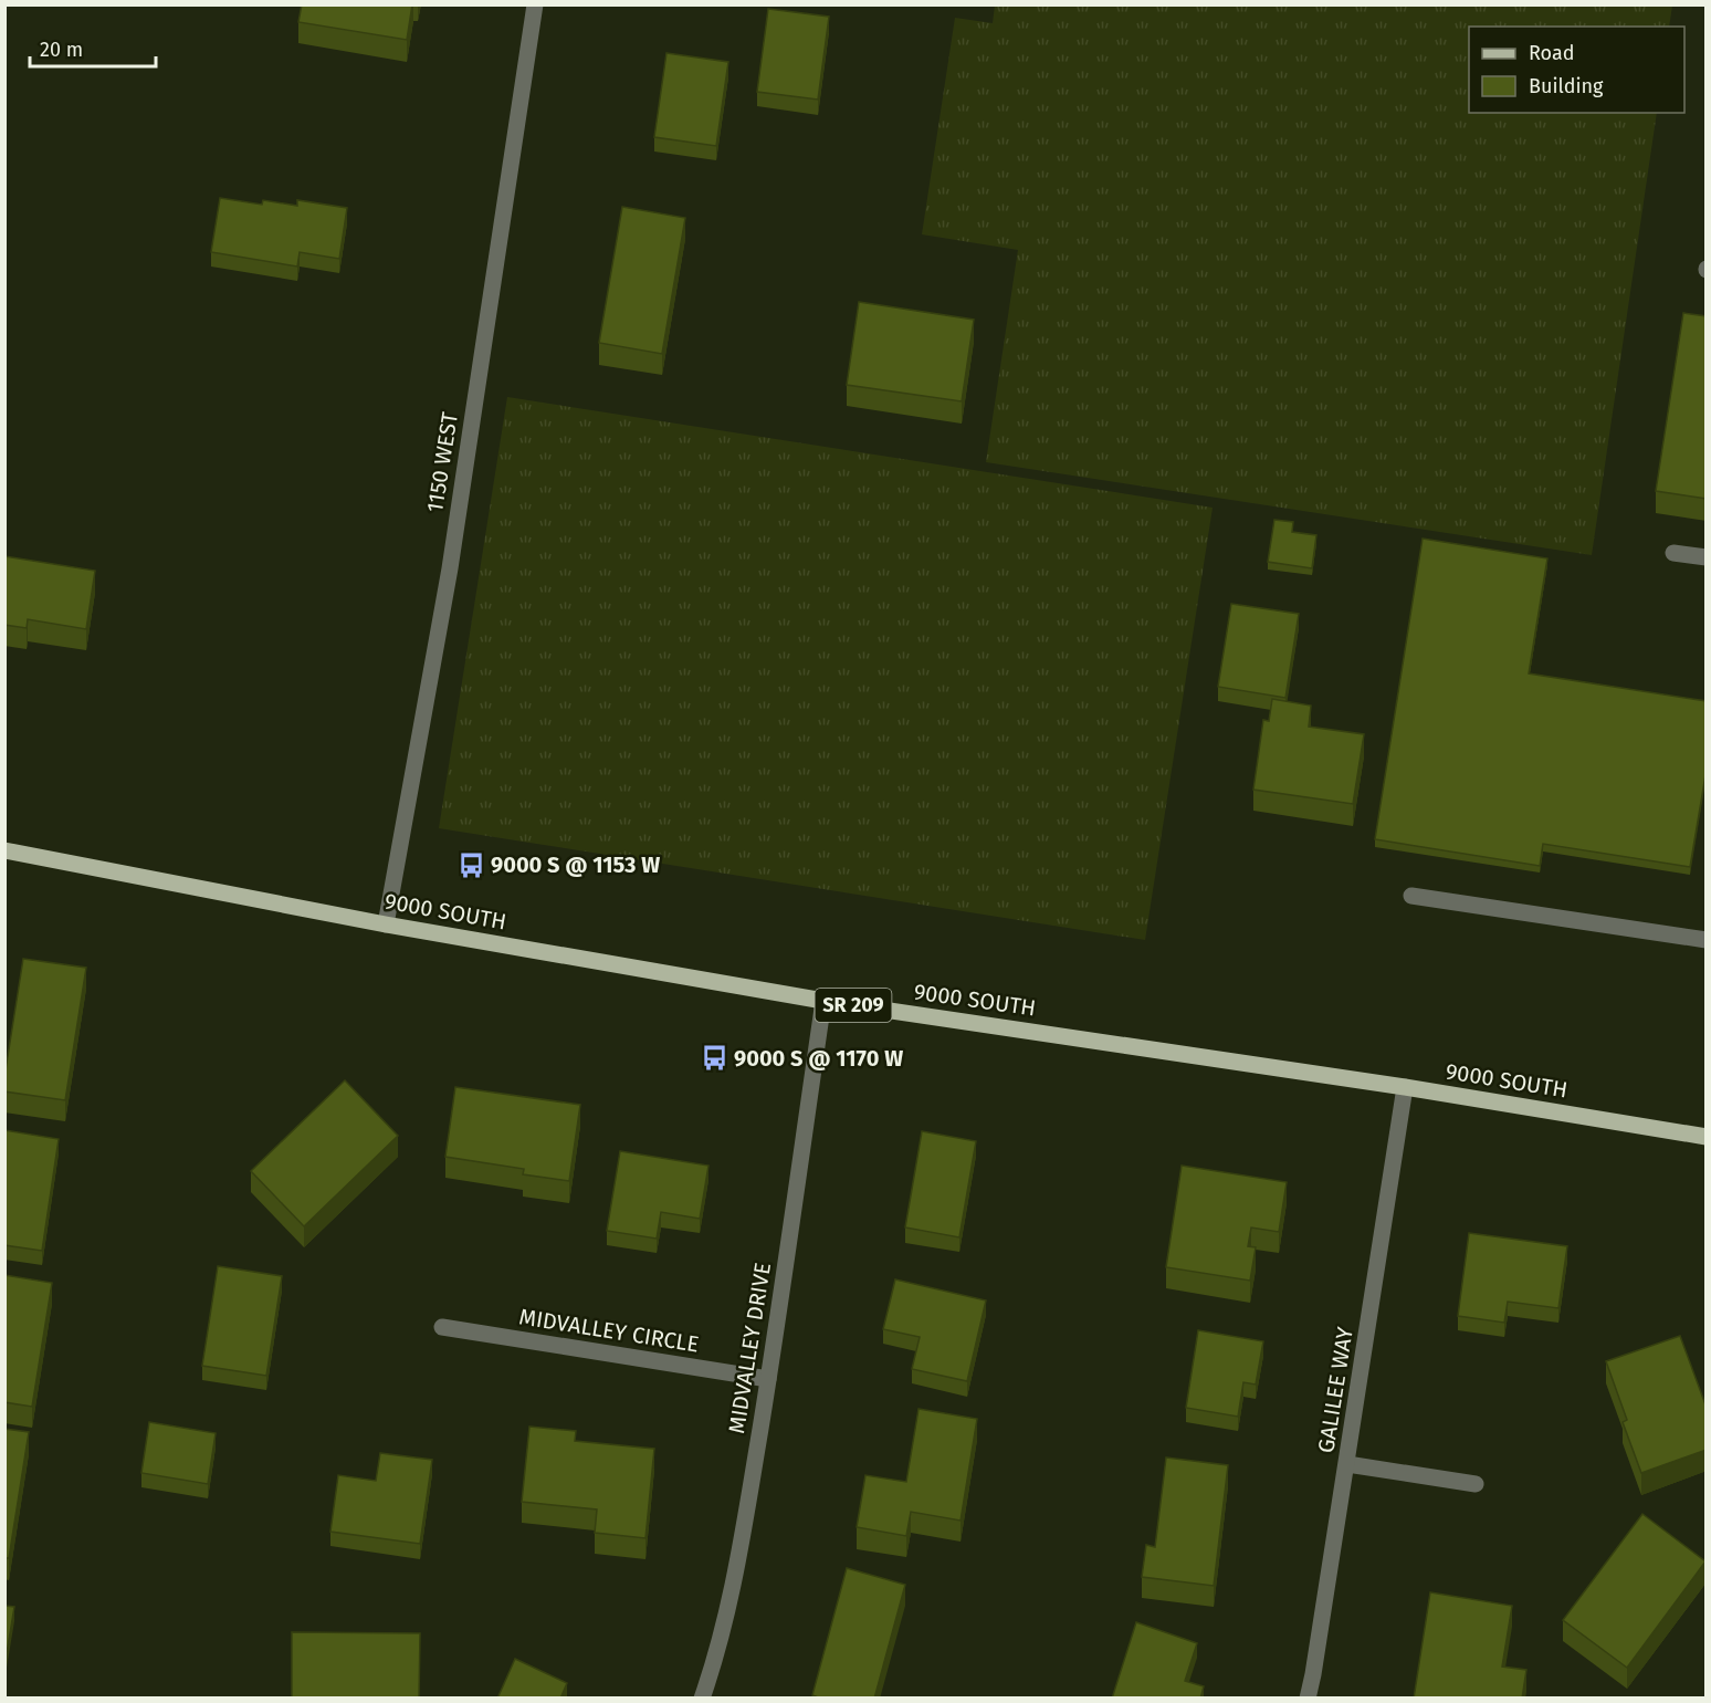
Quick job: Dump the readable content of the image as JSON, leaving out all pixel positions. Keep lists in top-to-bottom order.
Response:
{
  "streets": {
    "main road": ["9000 SOUTH", "SR 209"],
    "street": [
      "1150 WEST",
      "MIDVALLEY CIRCLE",
      "MIDVALLEY DRIVE",
      "GALILEE WAY"
    ]
  },
  "crossings": [
    ["1150 WEST", "9000 SOUTH"],
    ["9000 SOUTH", "MIDVALLEY DRIVE"],
    ["9000 SOUTH", "GALILEE WAY"],
    ["MIDVALLEY CIRCLE", "MIDVALLEY DRIVE"]
  ],
  "places": {
    "bus stop": ["9000 S @ 1153 W", "9000 S @ 1170 W"]
  },
  "legend": ["Road", "Building"],
  "scale_bar": "20 m"
}
